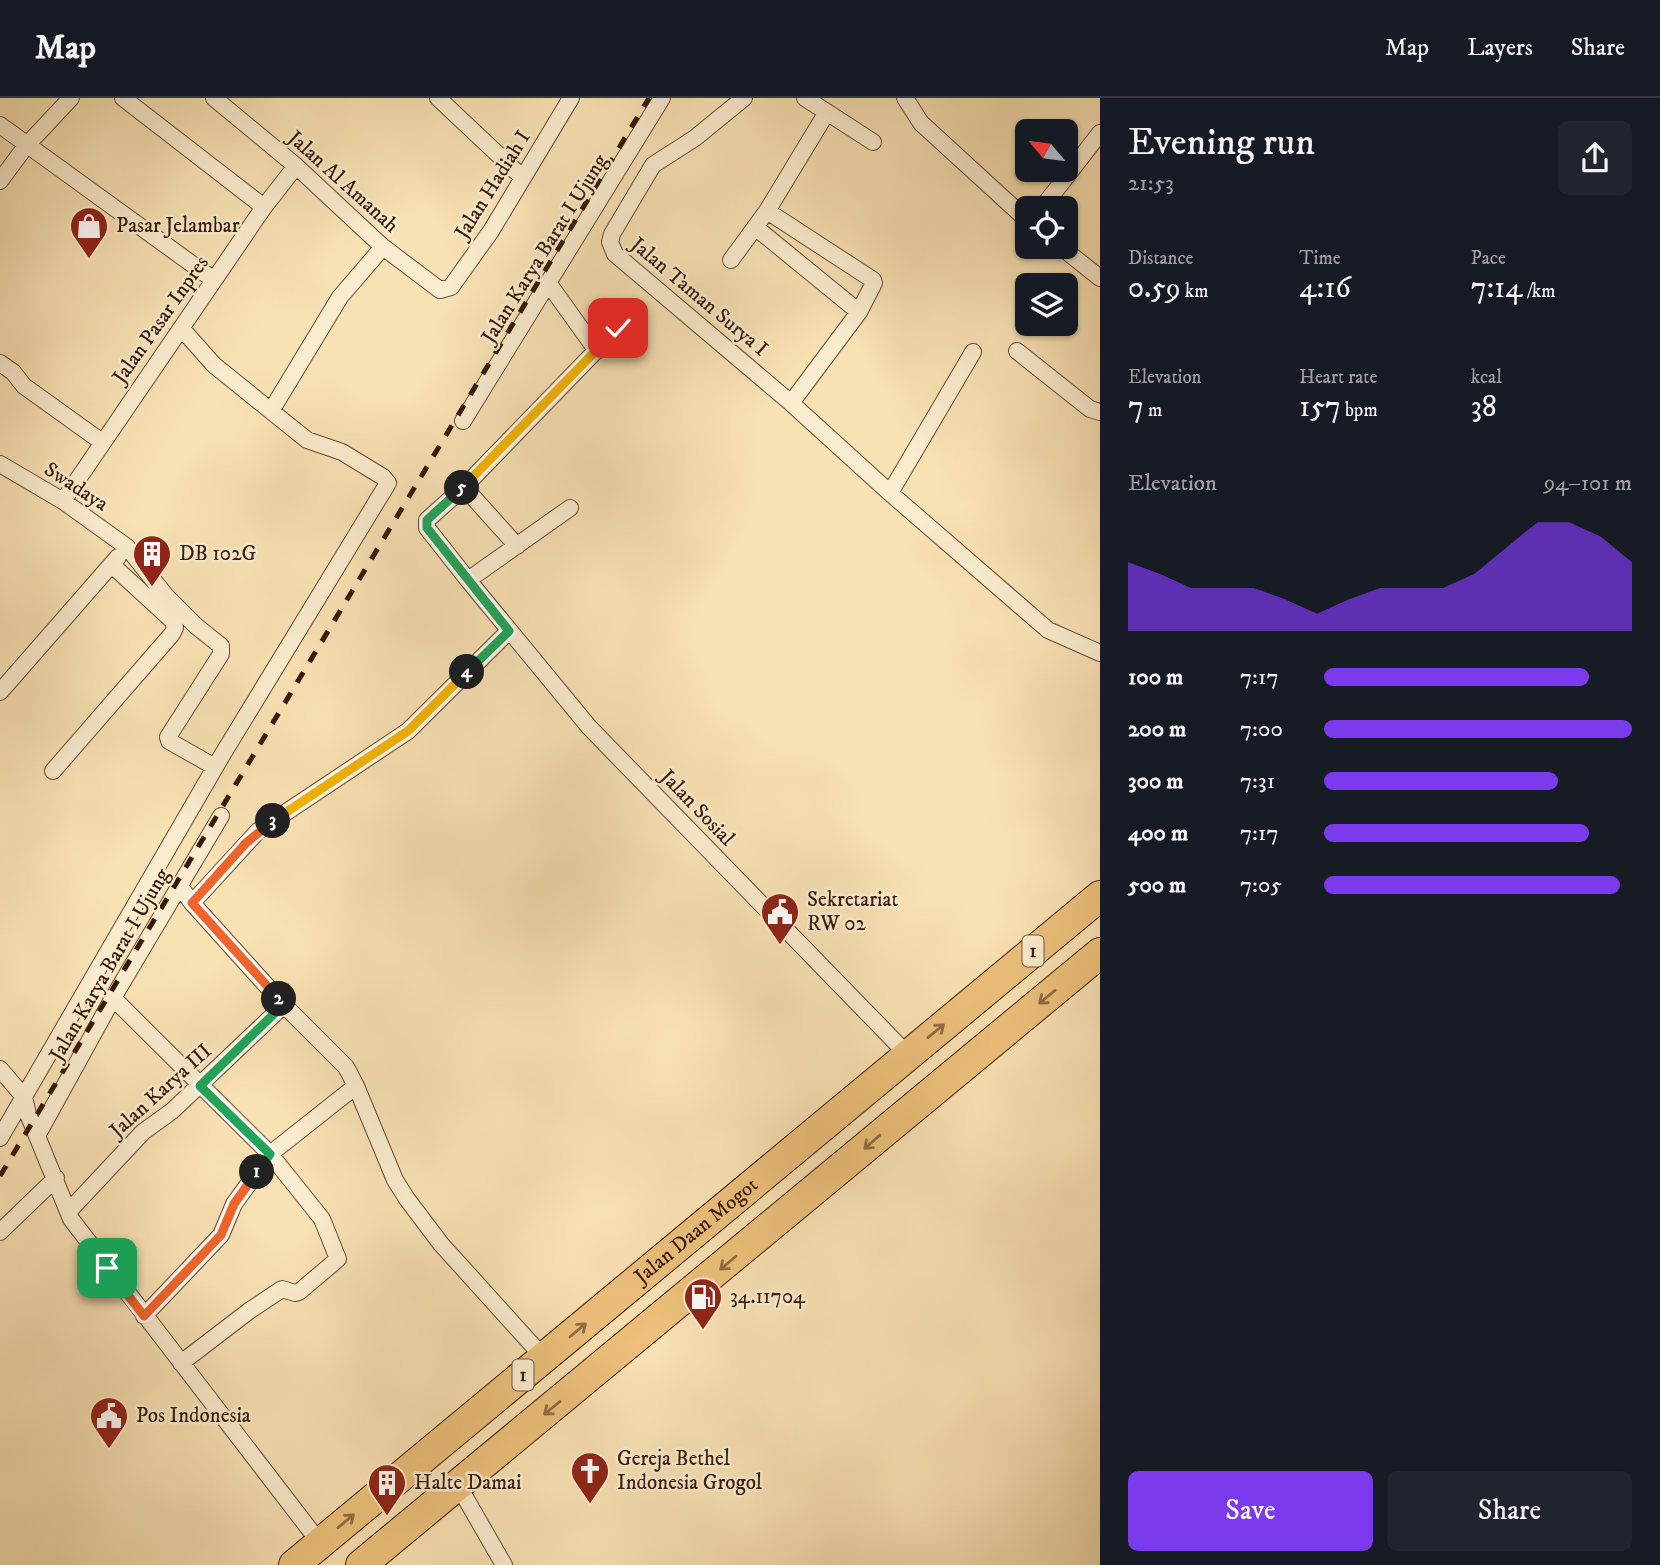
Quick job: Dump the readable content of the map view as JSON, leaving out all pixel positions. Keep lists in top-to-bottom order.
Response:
{
  "streets": {
    "highway": ["1", "Jalan Daan Mogot"],
    "street": [
      "Jalan Al Amanah",
      "Jalan Hadiah I",
      "Jalan Karya Barat I Ujung",
      "Jalan Taman Surya I",
      "Jalan Pasar Inpres",
      "Swadaya",
      "Jalan Sosial",
      "Jalan Karya III"
    ]
  },
  "crossings": [
    ["Jalan Al Amanah", "Jalan Hadiah I"],
    ["Jalan Al Amanah", "Jalan Pasar Inpres"],
    ["Jalan Pasar Inpres", "Swadaya"],
    ["Jalan Sosial", "Jalan Daan Mogot"]
  ],
  "places": {
    "shop": ["Pasar Jelambar"],
    "building": ["DB 102G", "Halte Damai"],
    "public building": ["Sekretariat RW 02", "Pos Indonesia"],
    "fuel station": ["34.11704"],
    "church": ["Gereja Bethel Indonesia Grogol"]
  },
  "north": "top left",
  "page": {
    "header": "Map",
    "nav": ["Map", "Layers", "Share"],
    "heading": ["Evening run", "21:53"],
    "stats": [
      ["Distance", "0.59 km"],
      ["Time", "4:16"],
      ["Pace", "7:14 /km"],
      ["Elevation", "7 m"],
      ["Heart rate", "157 bpm"],
      ["kcal", "38"]
    ],
    "chart": ["Elevation", "94–101 m"],
    "pins": [
      "5",
      "4",
      "3",
      "2",
      "1"
    ],
    "list": [
      {
        "name": "100 m",
        "note": "7:17"
      },
      {
        "name": "200 m",
        "note": "7:00"
      },
      {
        "name": "300 m",
        "note": "7:31"
      },
      {
        "name": "400 m",
        "note": "7:17"
      },
      {
        "name": "500 m",
        "note": "7:05"
      }
    ],
    "buttons": ["Save", "Share"]
  }
}
